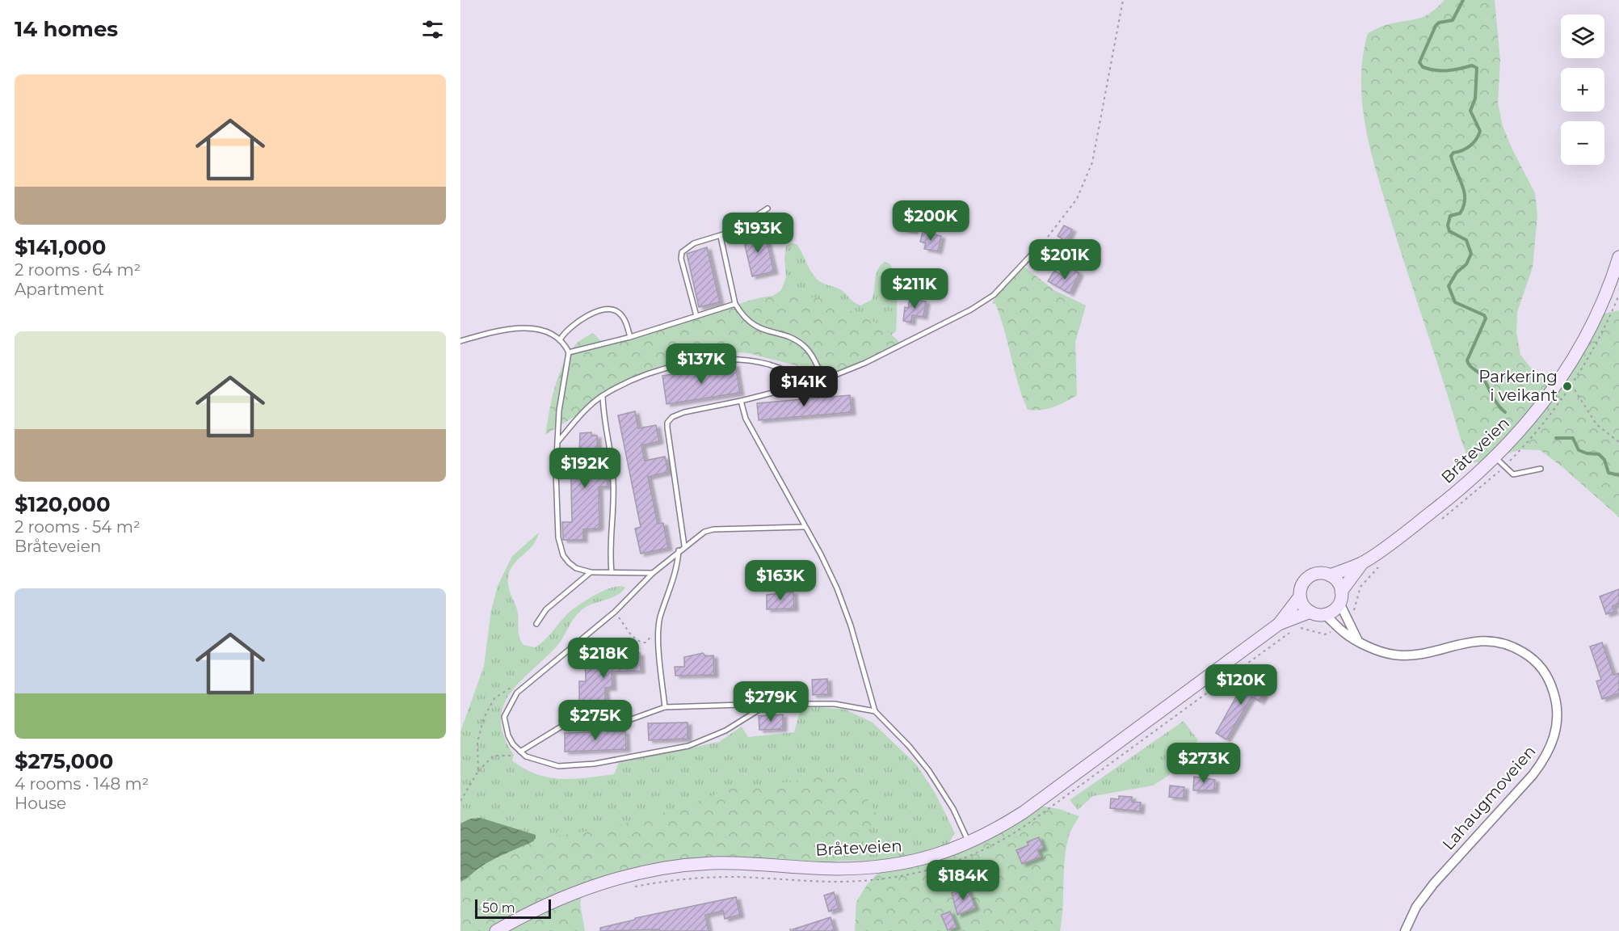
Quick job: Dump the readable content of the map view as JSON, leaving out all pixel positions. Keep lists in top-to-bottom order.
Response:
{
  "streets": {
    "main road": ["Bråteveien"],
    "street": ["Lahaugmoveien"]
  },
  "crossings": [
    ["Bråteveien", "Lahaugmoveien"]
  ],
  "places": ["Parkering i veikant"],
  "scale_bar": "50 m",
  "page": {
    "heading": "14 homes",
    "map_buttons": ["+", "−"],
    "list": [
      {
        "name": "$141,000",
        "note": "2 rooms · 64 m² · Apartment"
      },
      {
        "name": "$120,000",
        "note": "2 rooms · 54 m² · Bråteveien"
      },
      {
        "name": "$275,000",
        "note": "4 rooms · 148 m² · House"
      }
    ],
    "price": [
      "$200K",
      "$193K",
      "$201K",
      "$211K",
      "$137K",
      "$141K",
      "$192K",
      "$163K",
      "$218K",
      "$120K",
      "$279K",
      "$275K",
      "$273K",
      "$184K"
    ],
    "scale": "50 m"
  }
}
